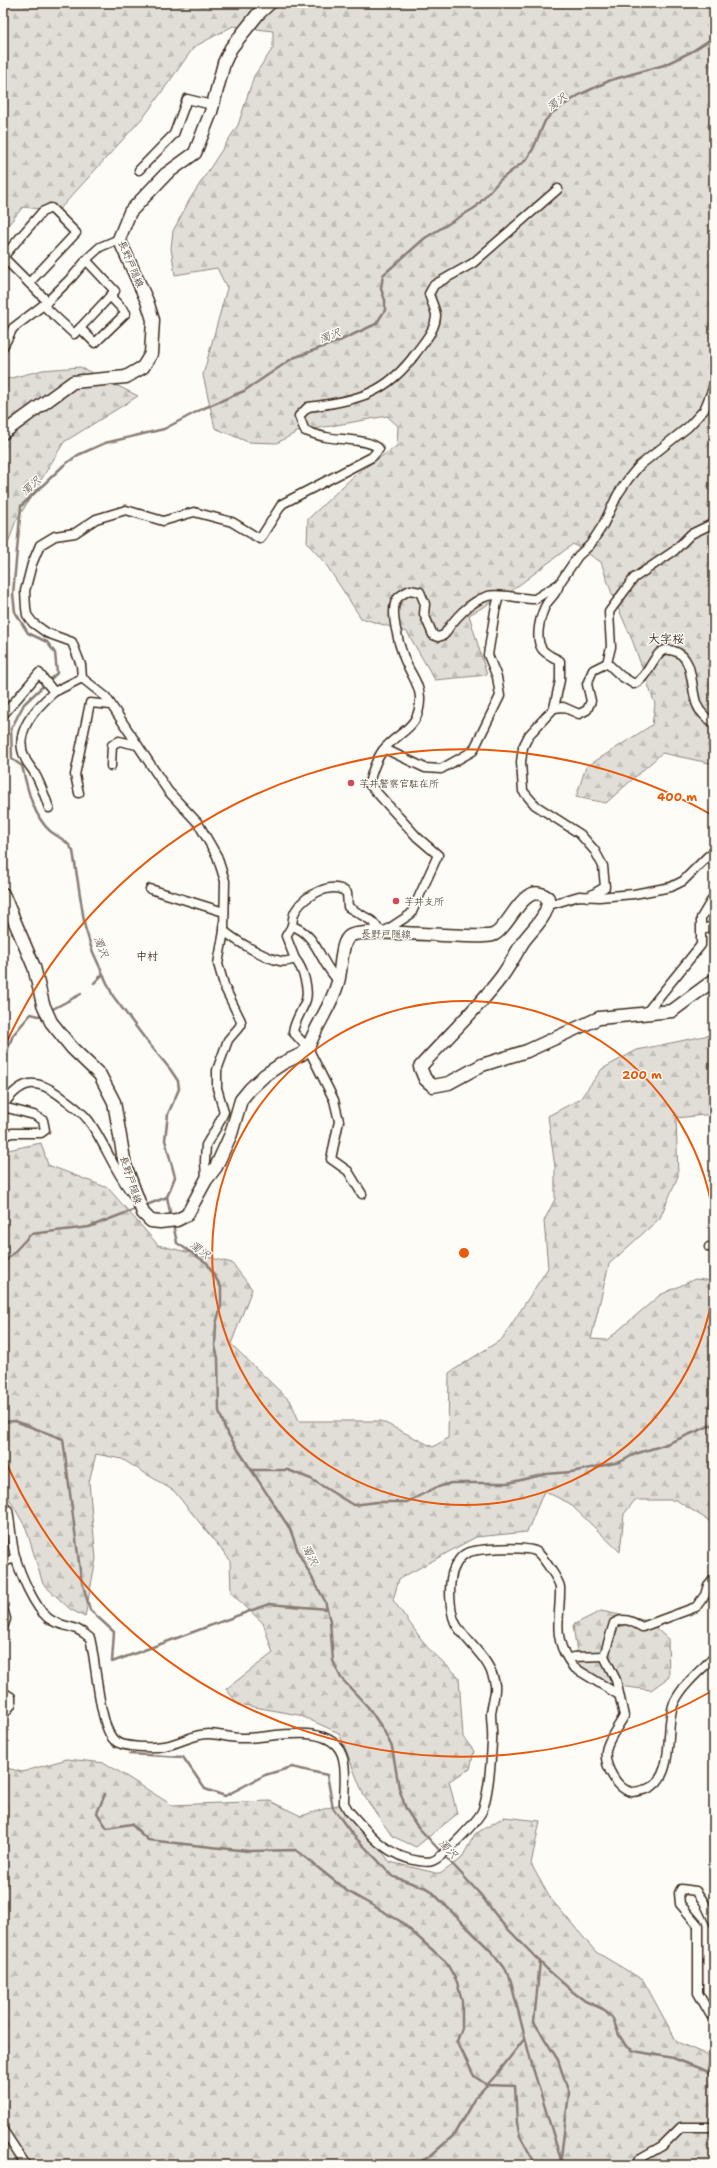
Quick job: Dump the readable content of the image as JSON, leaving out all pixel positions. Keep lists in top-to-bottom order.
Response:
{
  "streets": {
    "main road": ["長野戸隠線"]
  },
  "districts": ["大字桜", "中村"],
  "water": ["濁沢"],
  "places": ["芋井警察官駐在所", "芋井支所"],
  "rings": ["400 m", "200 m"]
}
